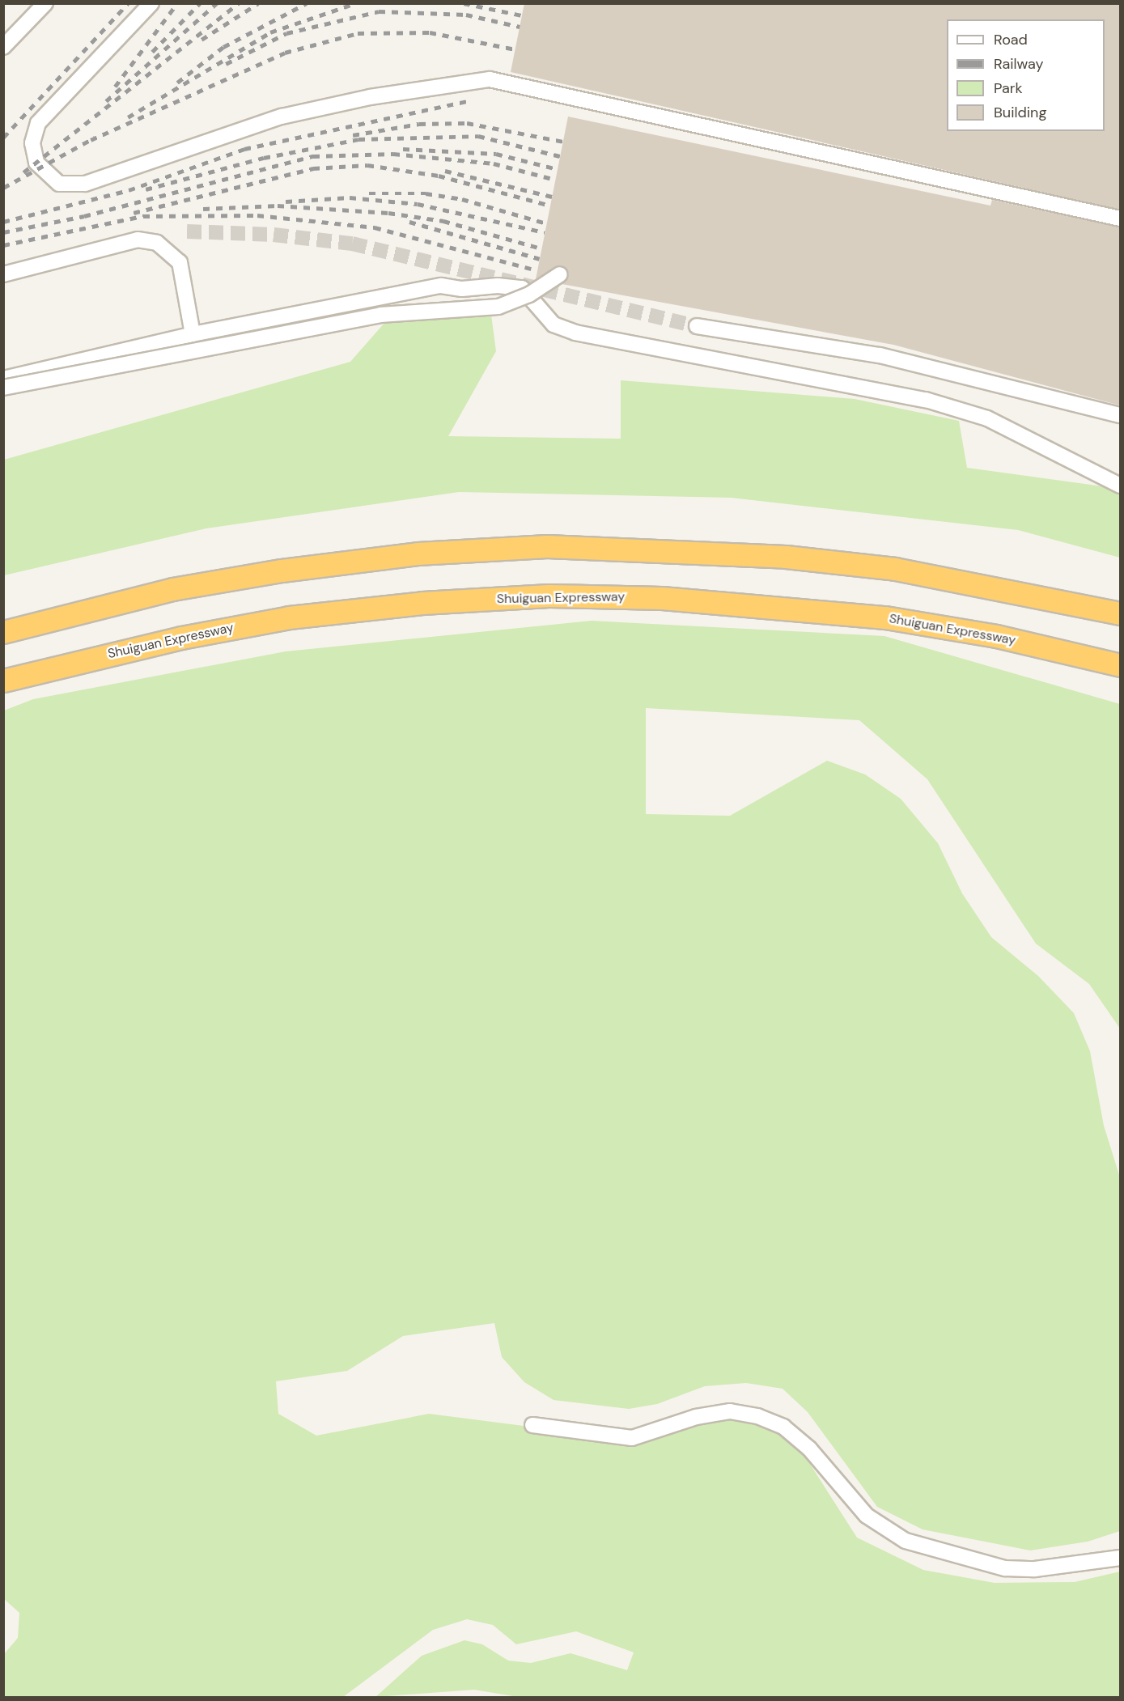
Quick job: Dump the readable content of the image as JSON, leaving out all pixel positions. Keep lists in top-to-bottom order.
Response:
{
  "streets": {
    "highway": ["Shuiguan Expressway"]
  },
  "legend": [
    "Road",
    "Railway",
    "Park",
    "Building"
  ]
}
